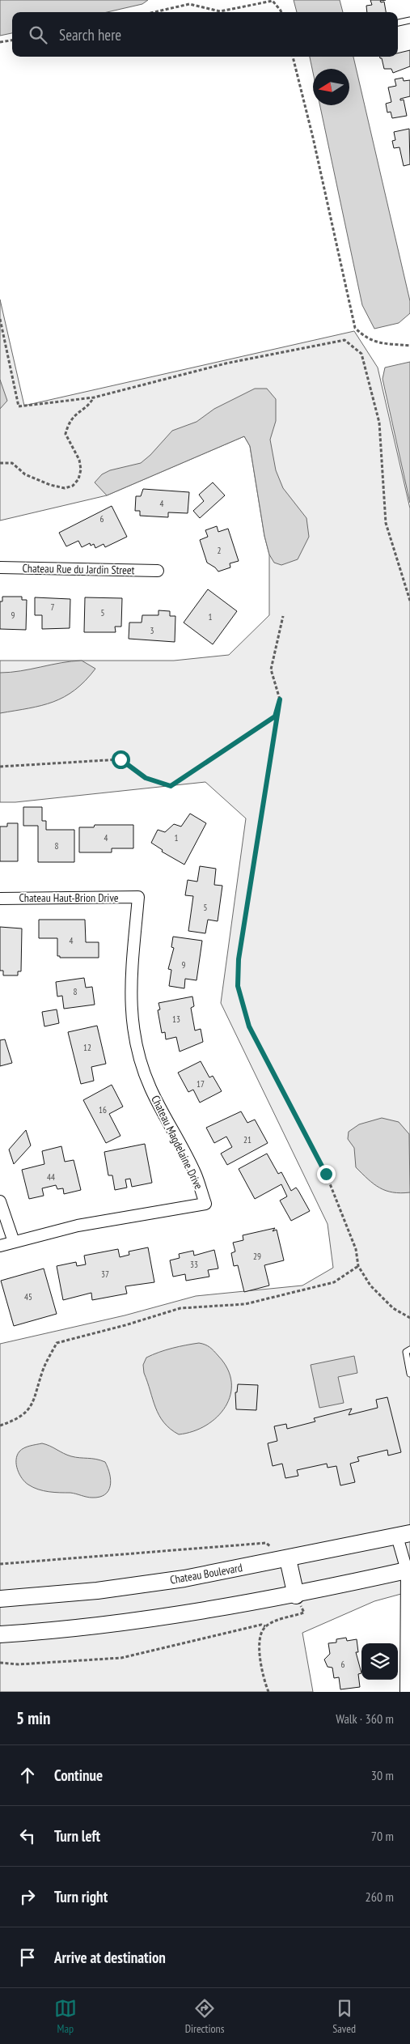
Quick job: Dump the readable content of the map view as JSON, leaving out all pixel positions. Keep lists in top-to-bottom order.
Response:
{
  "streets": {
    "street": [
      "Chateau Rue du Jardin Street",
      "Chateau Haut-Brion Drive",
      "Chateau Magdelaine Drive",
      "Chateau Boulevard"
    ]
  },
  "crossings": [
    ["Chateau Haut-Brion Drive", "Chateau Magdelaine Drive"]
  ],
  "house_numbers": [
    "4",
    "6",
    "2",
    "7",
    "5",
    "9",
    "1",
    "3",
    "4",
    "1",
    "8",
    "5",
    "4",
    "9",
    "8",
    "13",
    "12",
    "17",
    "16",
    "21",
    "44",
    "29",
    "33",
    "37",
    "45",
    "6"
  ],
  "north": "left",
  "page": {
    "search": "Search here",
    "heading": ["5 min", "Walk · 360 m"],
    "list": [
      ["Continue", "30 m"],
      ["Turn left", "70 m"],
      ["Turn right", "260 m"],
      "Arrive at destination"
    ],
    "nav": ["Map", "Directions", "Saved"]
  }
}
